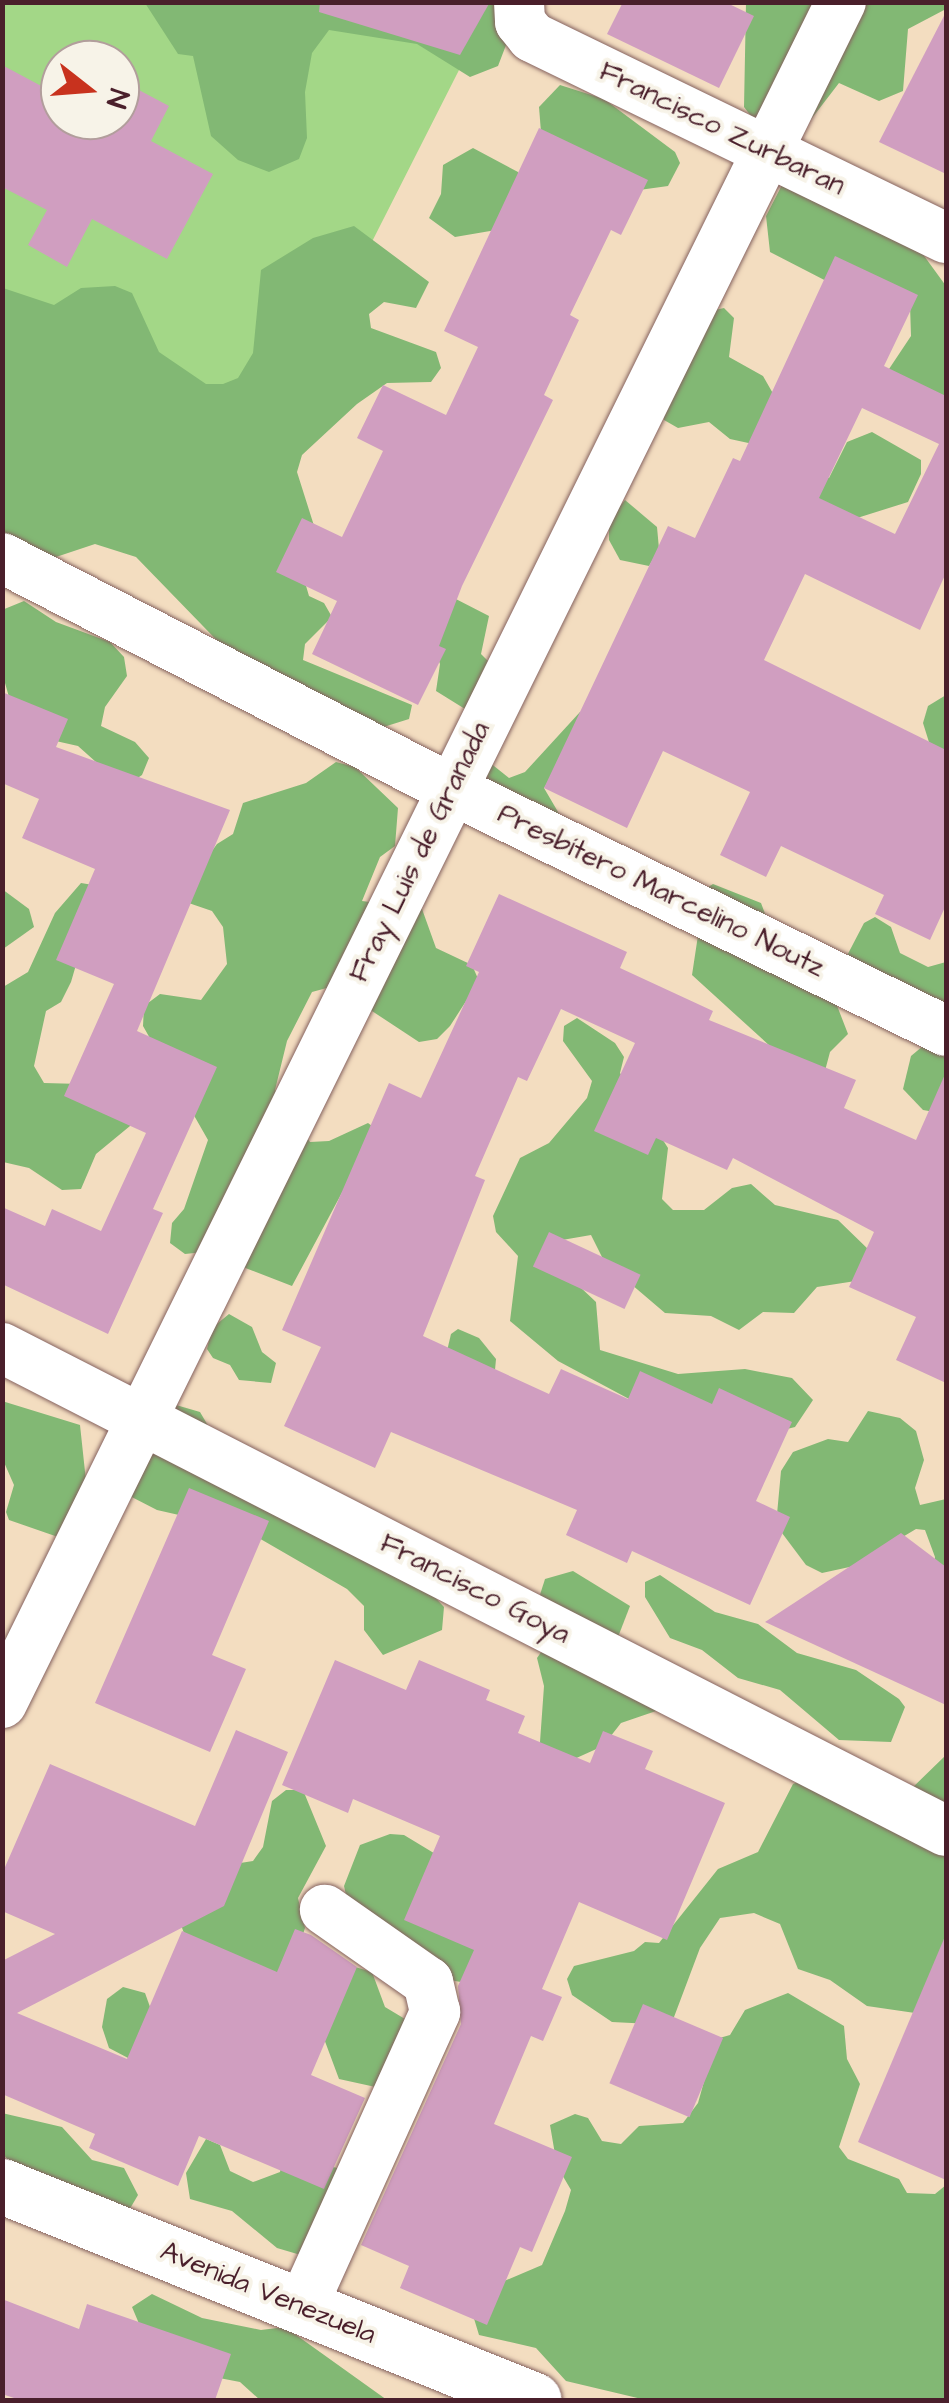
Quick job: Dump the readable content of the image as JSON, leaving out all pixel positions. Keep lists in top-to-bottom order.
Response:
{
  "streets": {
    "main road": ["Avenida Venezuela"],
    "street": [
      "Francisco Zurbaran",
      "Fray Luis de Granada",
      "Presbítero Marcelino Noutz",
      "Francisco Goya"
    ]
  },
  "crossings": [
    ["Francisco Zurbaran", "Fray Luis de Granada"],
    ["Fray Luis de Granada", "Presbítero Marcelino Noutz"],
    ["Fray Luis de Granada", "Francisco Goya"]
  ],
  "north": "right"
}
